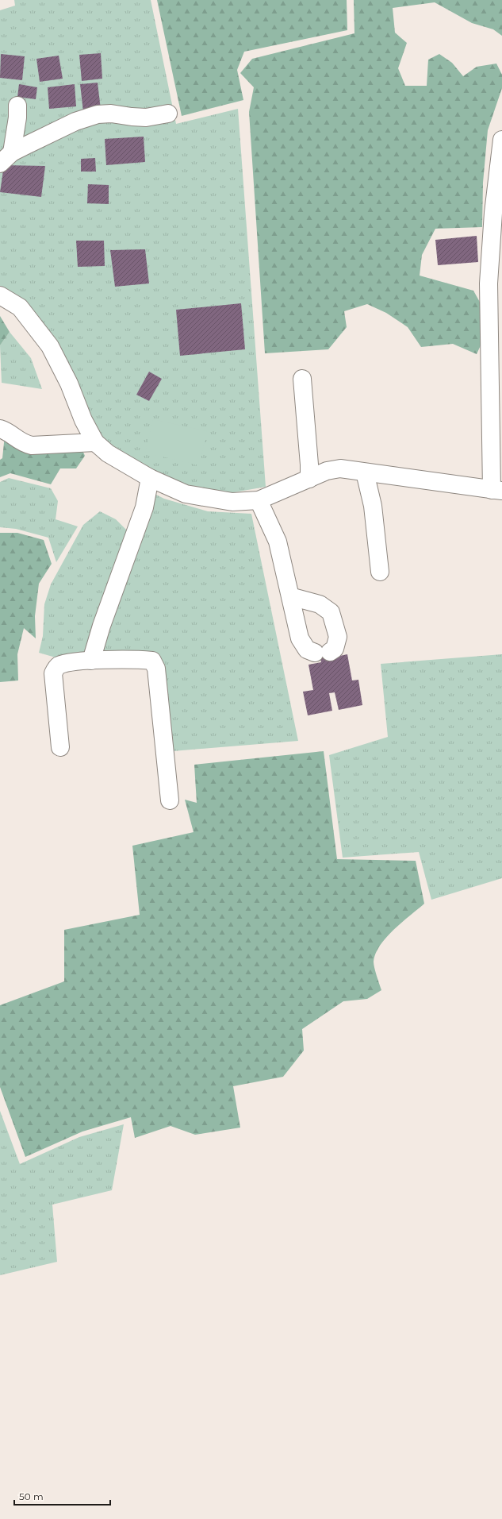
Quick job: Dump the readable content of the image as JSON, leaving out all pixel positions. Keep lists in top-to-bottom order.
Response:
{
  "scale_bar": "50 m"
}
